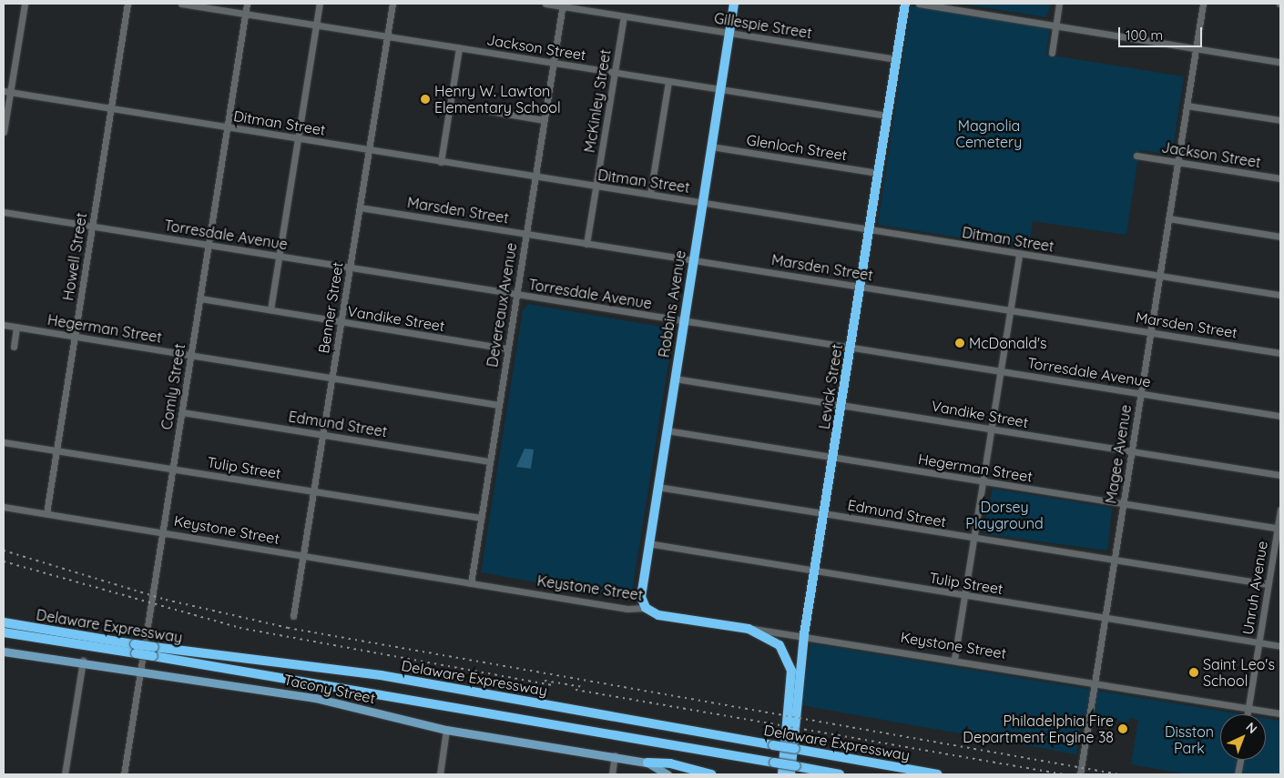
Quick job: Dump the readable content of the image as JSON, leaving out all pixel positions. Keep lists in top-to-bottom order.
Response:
{
  "streets": {
    "highway": [
      "Robbins Avenue",
      "Levick Street",
      "Keystone Street",
      "Delaware Expressway"
    ],
    "main road": ["Tacony Street"],
    "street": [
      "Gillespie Street",
      "Jackson Street",
      "McKinley Street",
      "Ditman Street",
      "Glenloch Street",
      "Marsden Street",
      "Torresdale Avenue",
      "Howell Street",
      "Devereaux Avenue",
      "Benner Street",
      "Vandike Street",
      "Hegerman Street",
      "Comly Street",
      "Edmund Street",
      "Magee Avenue",
      "Tulip Street",
      "Unruh Avenue"
    ]
  },
  "crossings": [
    ["Gillespie Street", "McKinley Street"],
    ["Gillespie Street", "Robbins Avenue"],
    ["Gillespie Street", "Devereaux Avenue"],
    ["Gillespie Street", "Levick Street"],
    ["Jackson Street", "McKinley Street"],
    ["Jackson Street", "Robbins Avenue"],
    ["Jackson Street", "Devereaux Avenue"],
    ["Jackson Street", "Benner Street"],
    ["Jackson Street", "Comly Street"],
    ["Jackson Street", "Levick Street"],
    ["Jackson Street", "Magee Avenue"],
    ["McKinley Street", "Ditman Street"],
    ["McKinley Street", "Marsden Street"],
    ["Ditman Street", "Howell Street"],
    ["Ditman Street", "Robbins Avenue"],
    ["Ditman Street", "Devereaux Avenue"],
    ["Ditman Street", "Benner Street"],
    ["Ditman Street", "Comly Street"],
    ["Ditman Street", "Levick Street"],
    ["Ditman Street", "Magee Avenue"],
    ["Glenloch Street", "Robbins Avenue"],
    ["Glenloch Street", "Levick Street"],
    ["Marsden Street", "Robbins Avenue"],
    ["Marsden Street", "Devereaux Avenue"],
    ["Marsden Street", "Benner Street"],
    ["Marsden Street", "Levick Street"],
    ["Marsden Street", "Magee Avenue"],
    ["Torresdale Avenue", "Howell Street"],
    ["Torresdale Avenue", "Robbins Avenue"],
    ["Torresdale Avenue", "Devereaux Avenue"],
    ["Torresdale Avenue", "Benner Street"],
    ["Torresdale Avenue", "Comly Street"],
    ["Torresdale Avenue", "Levick Street"],
    ["Torresdale Avenue", "Magee Avenue"],
    ["Howell Street", "Hegerman Street"],
    ["Howell Street", "Tulip Street"],
    ["Howell Street", "Keystone Street"],
    ["Robbins Avenue", "Vandike Street"],
    ["Robbins Avenue", "Hegerman Street"],
    ["Robbins Avenue", "Edmund Street"],
    ["Robbins Avenue", "Tulip Street"],
    ["Robbins Avenue", "Keystone Street"],
    ["Devereaux Avenue", "Vandike Street"],
    ["Devereaux Avenue", "Hegerman Street"],
    ["Devereaux Avenue", "Edmund Street"],
    ["Devereaux Avenue", "Tulip Street"],
    ["Devereaux Avenue", "Keystone Street"],
    ["Benner Street", "Vandike Street"],
    ["Benner Street", "Hegerman Street"],
    ["Benner Street", "Edmund Street"],
    ["Benner Street", "Tulip Street"],
    ["Benner Street", "Keystone Street"],
    ["Vandike Street", "Comly Street"],
    ["Vandike Street", "Levick Street"],
    ["Vandike Street", "Magee Avenue"],
    ["Hegerman Street", "Comly Street"],
    ["Hegerman Street", "Levick Street"],
    ["Hegerman Street", "Magee Avenue"],
    ["Hegerman Street", "Unruh Avenue"],
    ["Comly Street", "Edmund Street"],
    ["Comly Street", "Tulip Street"],
    ["Comly Street", "Keystone Street"],
    ["Comly Street", "Tacony Street"],
    ["Levick Street", "Edmund Street"],
    ["Levick Street", "Tulip Street"],
    ["Levick Street", "Keystone Street"],
    ["Levick Street", "Delaware Expressway"],
    ["Edmund Street", "Magee Avenue"],
    ["Edmund Street", "Unruh Avenue"],
    ["Magee Avenue", "Tulip Street"],
    ["Magee Avenue", "Keystone Street"],
    ["Tulip Street", "Unruh Avenue"],
    ["Keystone Street", "Unruh Avenue"]
  ],
  "parks": ["Magnolia Cemetery", "Dorsey Playground", "Disston Park"],
  "places": [
    "Henry W. Lawton Elementary School",
    "McDonald's",
    "Saint Leo's School",
    "Philadelphia Fire Department Engine 38"
  ],
  "scale_bar": "100 m",
  "north": "top right"
}
